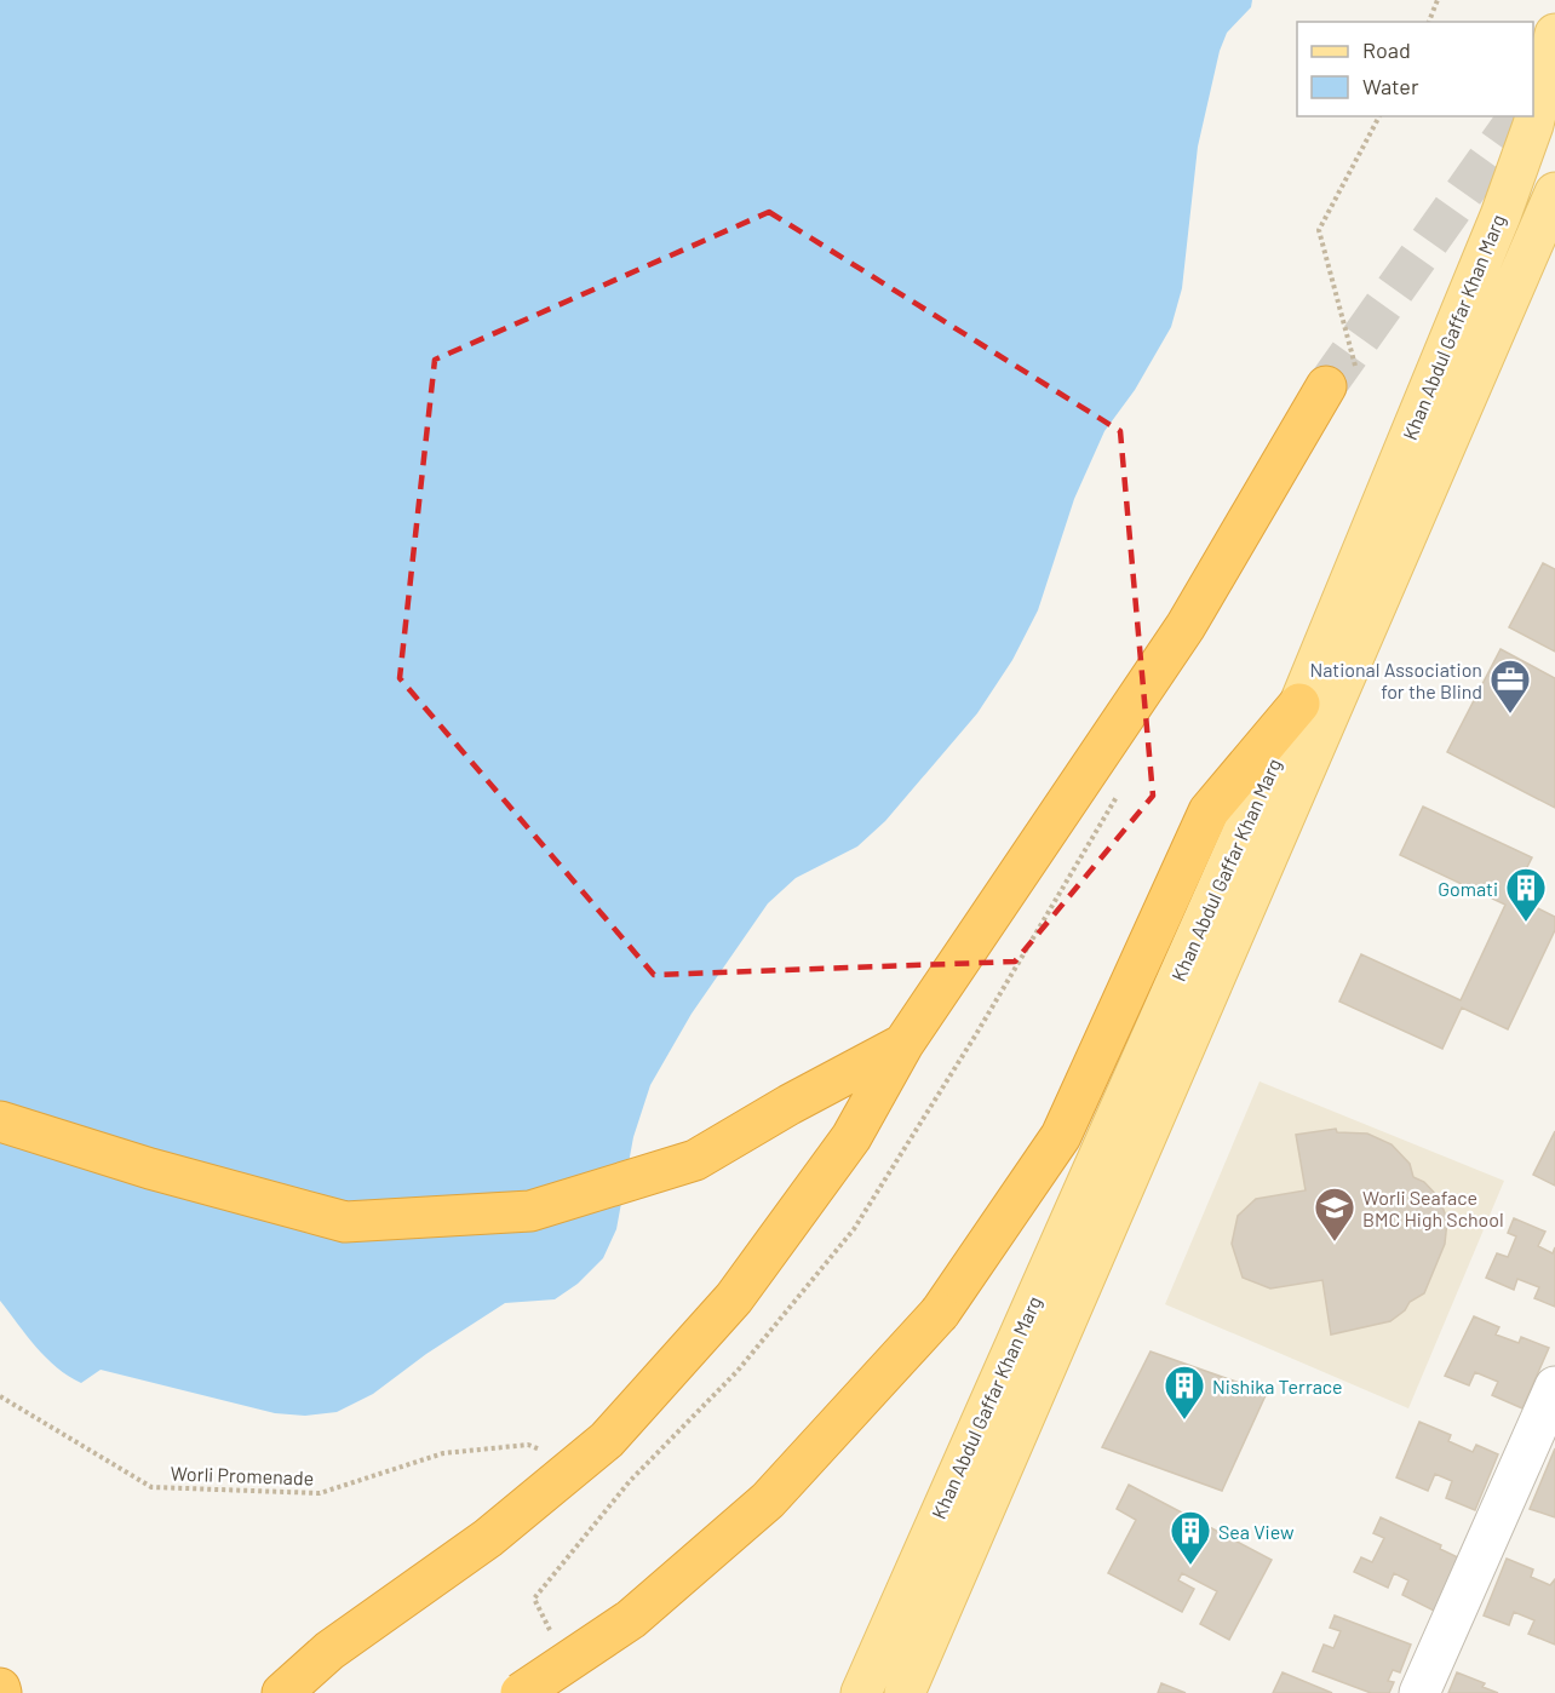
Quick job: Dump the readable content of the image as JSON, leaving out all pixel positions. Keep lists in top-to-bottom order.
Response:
{
  "streets": {
    "main road": ["Khan Abdul Gaffar Khan Marg"],
    "path": ["Worli Promenade"]
  },
  "places": {
    "office": ["National Association for the Blind"],
    "building": ["Gomati", "Nishika Terrace", "Sea View"],
    "school or university": ["Worli Seaface BMC High School"]
  },
  "legend": ["Road", "Water"]
}
